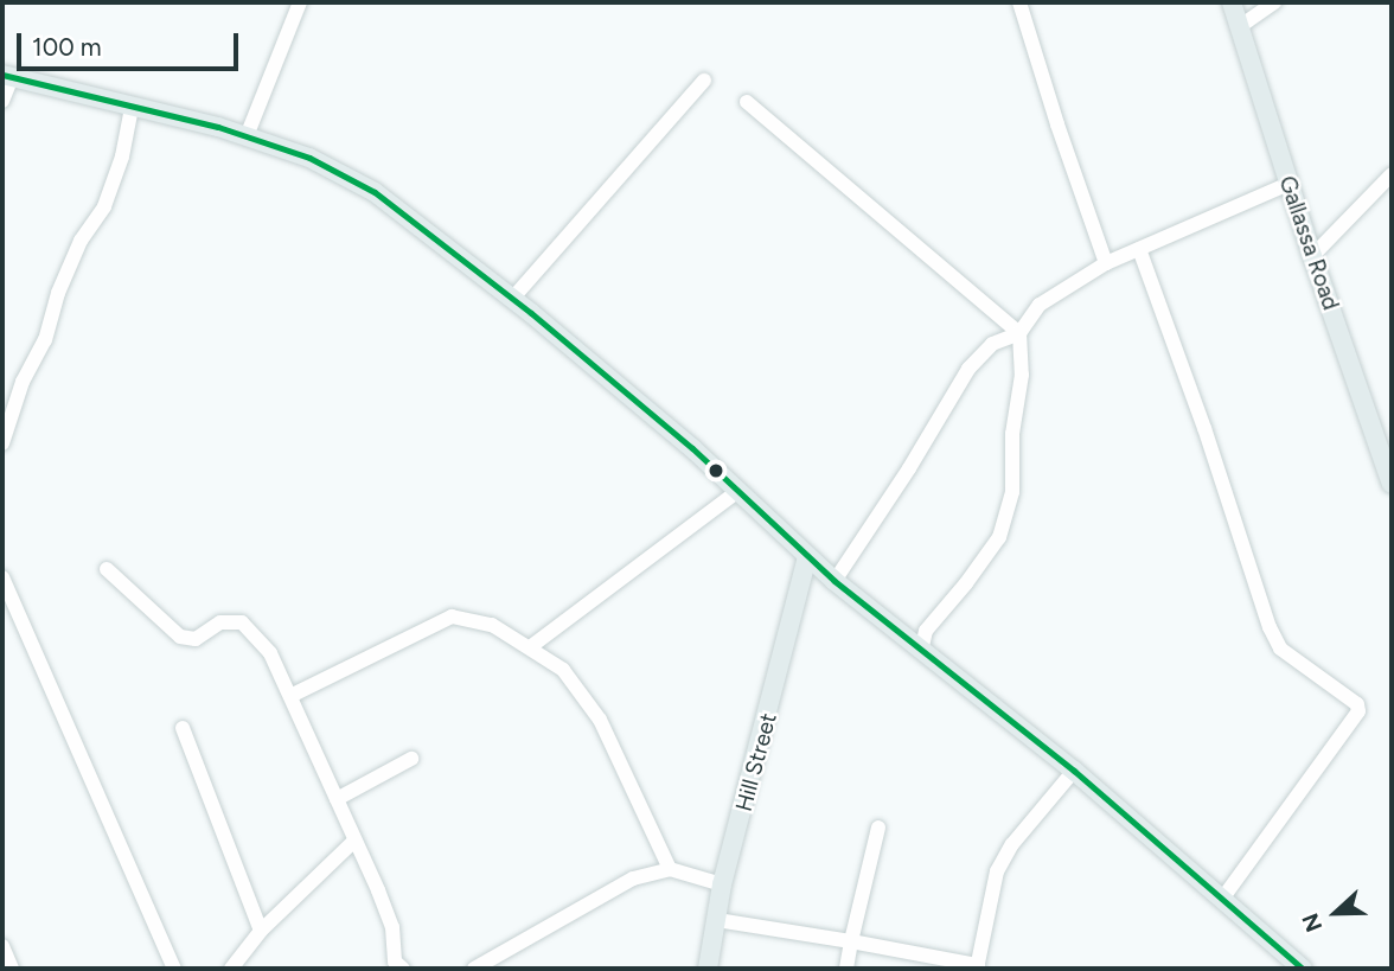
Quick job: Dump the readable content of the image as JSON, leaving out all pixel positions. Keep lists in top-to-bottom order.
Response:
{
  "streets": {
    "main road": ["Gallassa Road", "Hill Street"]
  },
  "scale_bar": "100 m",
  "north": "left"
}
